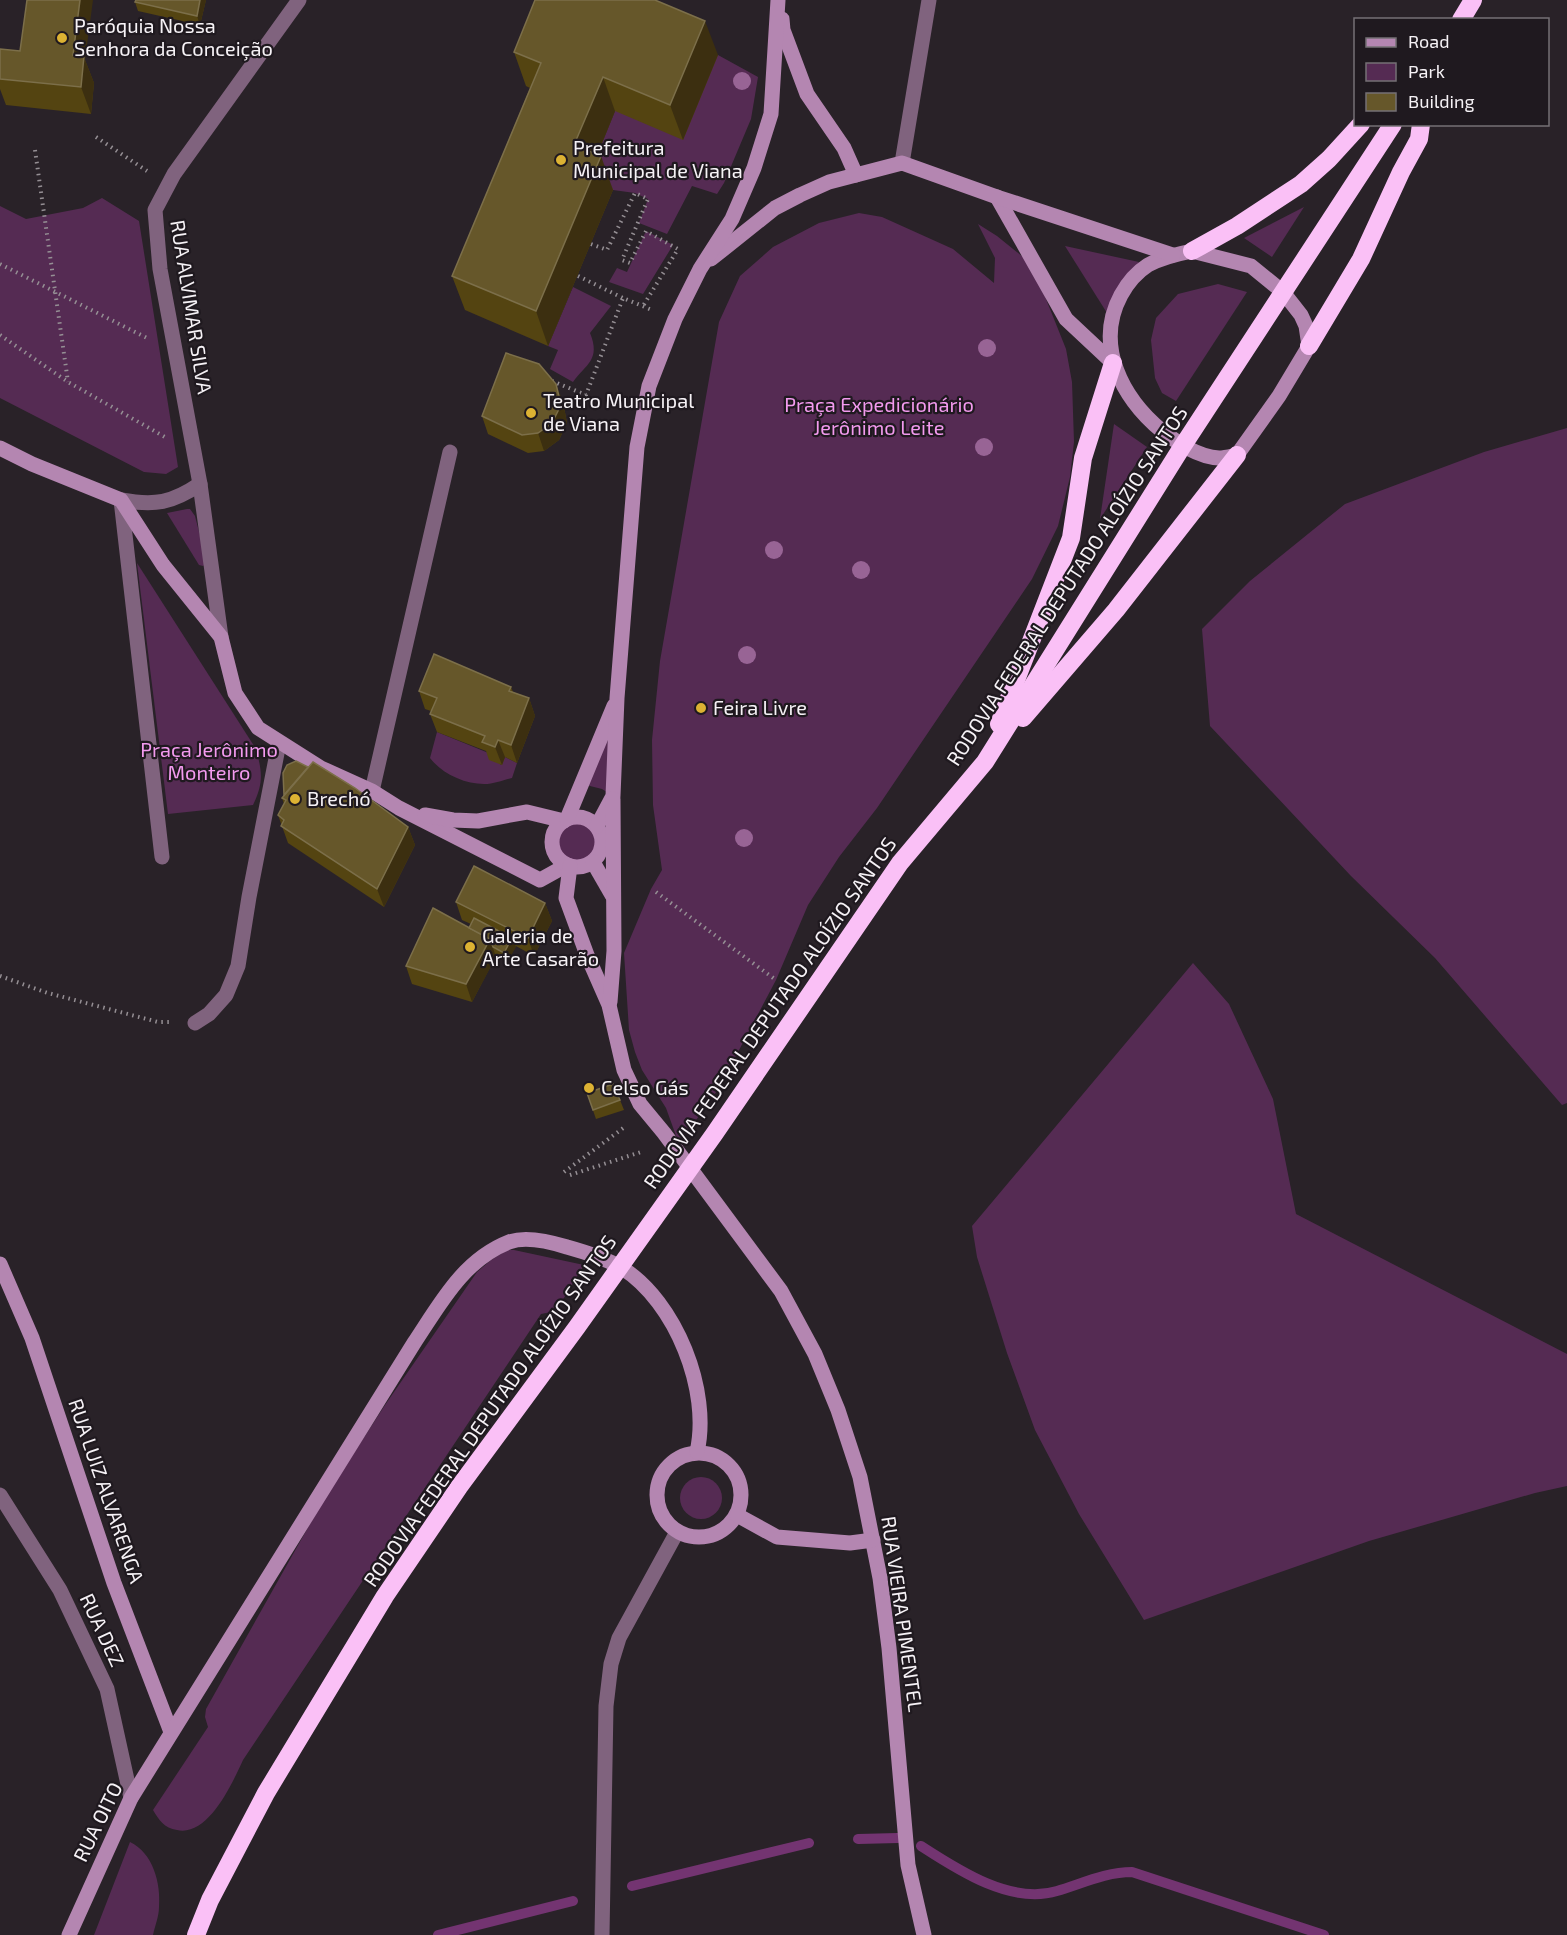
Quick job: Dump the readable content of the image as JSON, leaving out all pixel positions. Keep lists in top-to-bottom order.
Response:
{
  "streets": {
    "highway": ["RODOVIA FEDERAL DEPUTADO ALOÍZIO SANTOS"],
    "street": [
      "RUA ALVIMAR SILVA",
      "RUA LUIZ ALVARENGA",
      "RUA VIEIRA PIMENTEL",
      "RUA DEZ",
      "RUA OITO"
    ]
  },
  "crossings": [
    ["RUA LUIZ ALVARENGA", "RUA OITO"],
    ["RUA DEZ", "RUA OITO"]
  ],
  "parks": ["Praça Expedicionário Jerônimo Leite", "Praça Jerônimo Monteiro"],
  "places": [
    "Paróquia Nossa Senhora da Conceição",
    "Prefeitura Municipal de Viana",
    "Teatro Municipal de Viana",
    "Feira Livre",
    "Brechó",
    "Galeria de Arte Casarão",
    "Celso Gás"
  ],
  "legend": ["Road", "Park", "Building"]
}
